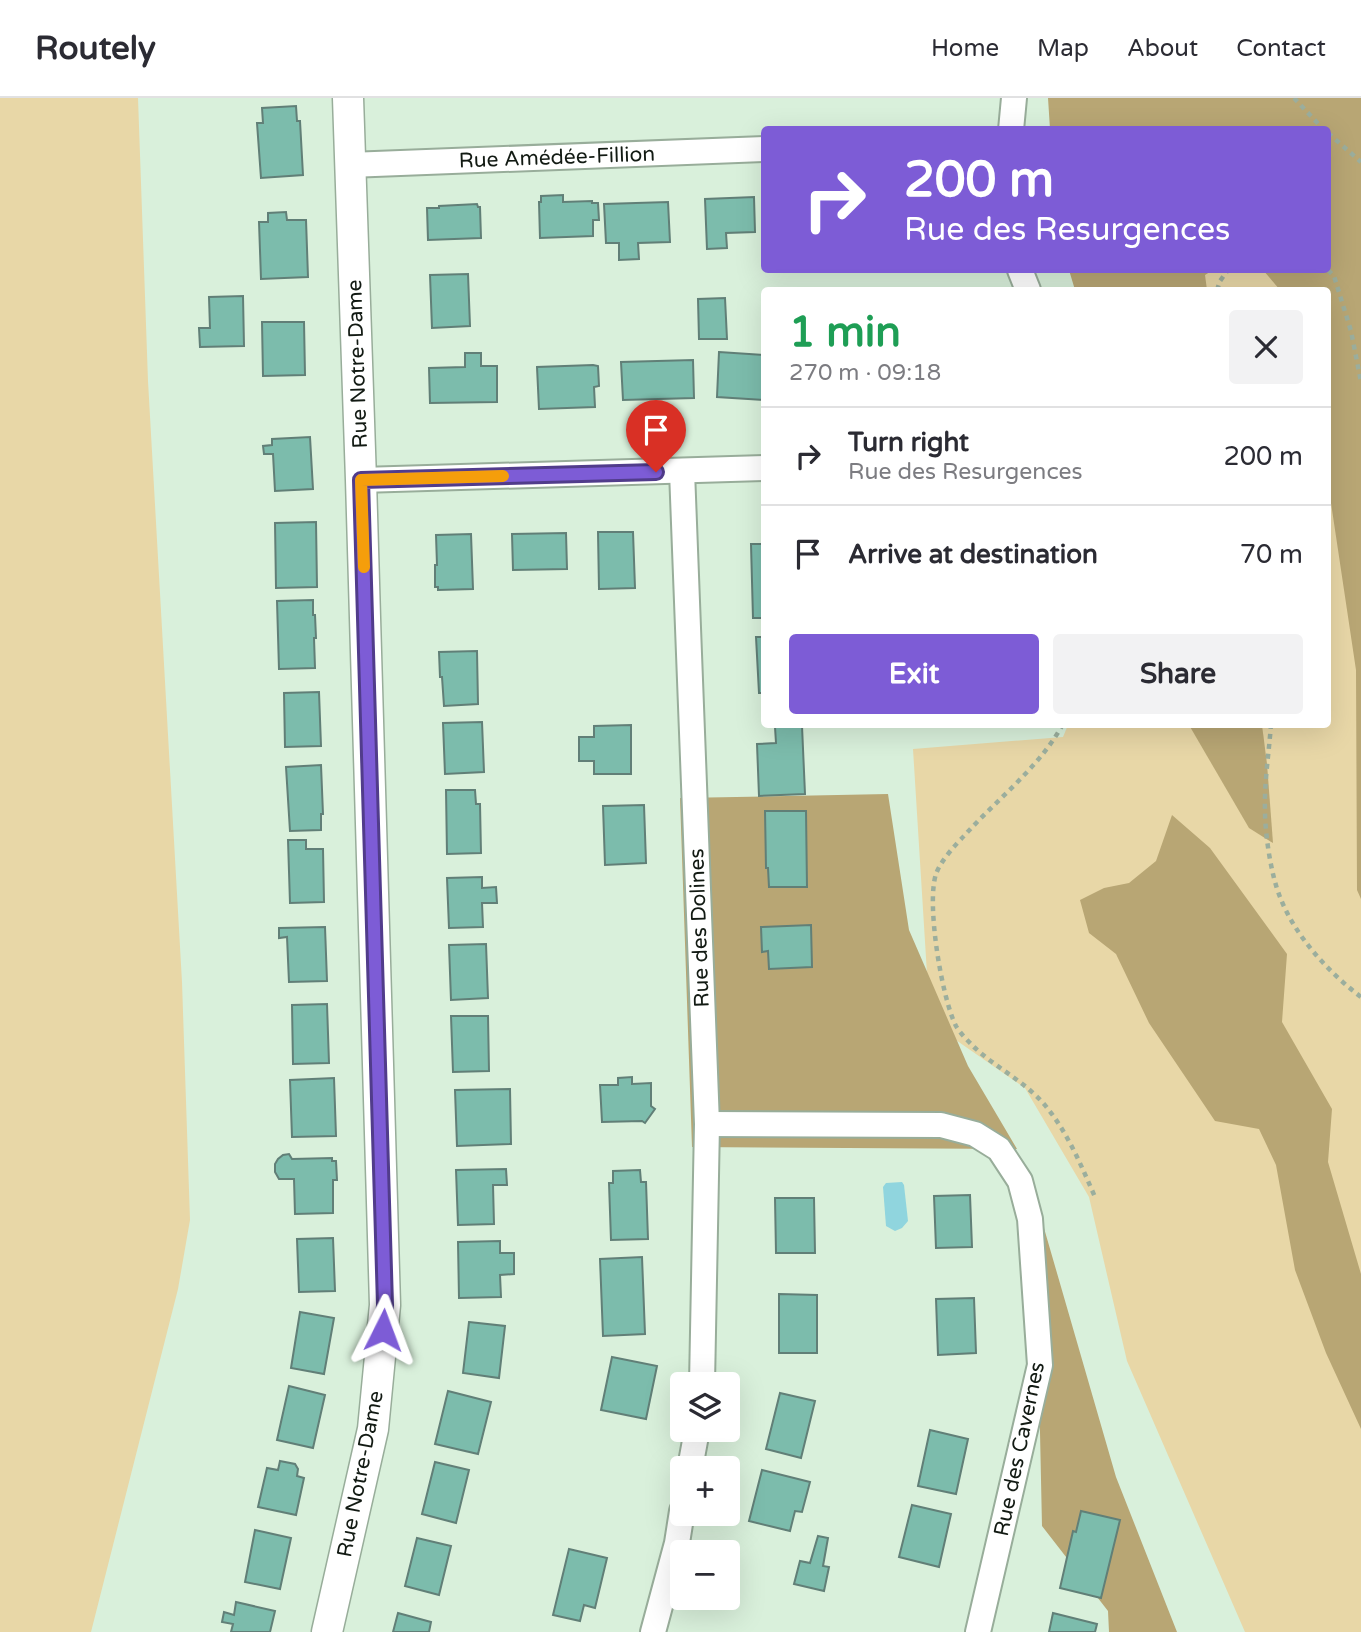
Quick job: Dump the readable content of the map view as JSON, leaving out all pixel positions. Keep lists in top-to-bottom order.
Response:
{
  "streets": {
    "street": [
      "Rue Amédée-Fillion",
      "Rue Notre-Dame",
      "Rue des Dolines",
      "Rue des Cavernes"
    ]
  },
  "crossings": [
    ["Rue Amédée-Fillion", "Rue Notre-Dame"],
    ["Rue des Dolines", "Rue des Cavernes"]
  ],
  "page": {
    "header": "Routely",
    "nav": [
      "Home",
      "Map",
      "About",
      "Contact"
    ],
    "turn": ["200 m", "Rue des Resurgences"],
    "heading": ["1 min", "270 m · 09:18"],
    "list": [
      {
        "name": "Turn right",
        "note": "Rue des Resurgences",
        "value": "200 m"
      },
      {
        "name": "Arrive at destination",
        "value": "70 m"
      }
    ],
    "buttons": ["Exit", "Share"],
    "map_buttons": ["+", "−"]
  }
}
